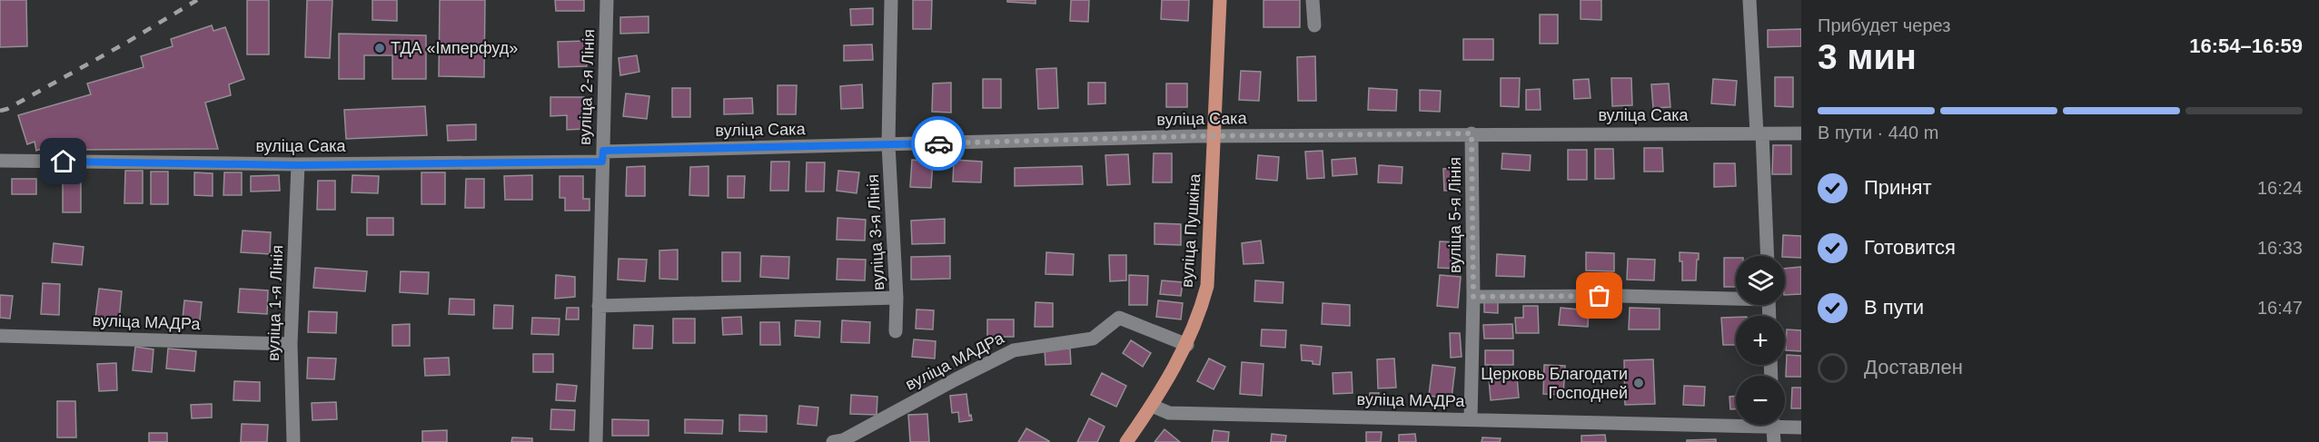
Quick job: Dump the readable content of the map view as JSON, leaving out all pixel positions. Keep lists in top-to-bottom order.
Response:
{
  "streets": {
    "main road": ["вуліца Пушкіна"],
    "street": [
      "вуліца 2-я Лінія",
      "вуліца Сака",
      "вуліца 5-я Лінія",
      "вуліца 3-я Лінія",
      "вуліца 1-я Лінія",
      "вуліца МАДРа"
    ]
  },
  "crossings": [
    ["вуліца 2-я Лінія", "вуліца Сака"],
    ["вуліца Сака", "вуліца 5-я Лінія"],
    ["вуліца Сака", "вуліца Пушкіна"],
    ["вуліца Сака", "вуліца 3-я Лінія"],
    ["вуліца Сака", "вуліца 1-я Лінія"],
    ["вуліца 5-я Лінія", "вуліца МАДРа"],
    ["вуліца Пушкіна", "вуліца МАДРа"],
    ["вуліца 1-я Лінія", "вуліца МАДРа"]
  ],
  "places": ["ТДА «Імперфуд»", "Церковь Благодати Господней"],
  "page": {
    "heading": ["3 мин", "Прибудет через", "16:54–16:59"],
    "bar": "В пути · 440 m",
    "list": [
      ["Принят", "16:24"],
      ["Готовится", "16:33"],
      ["В пути", "16:47"],
      "Доставлен"
    ],
    "map_buttons": ["+", "−"]
  }
}
